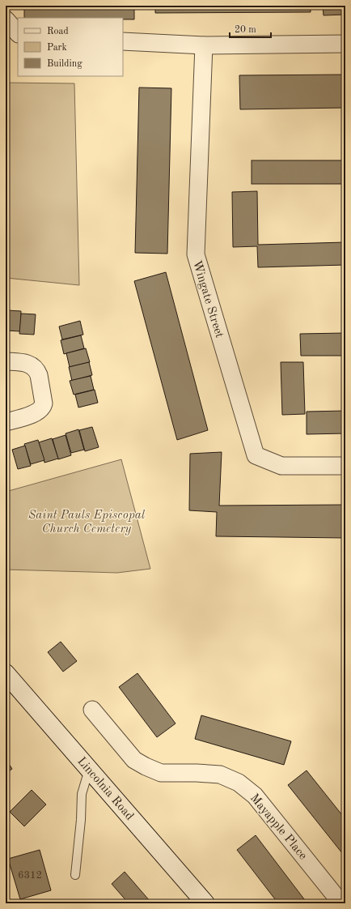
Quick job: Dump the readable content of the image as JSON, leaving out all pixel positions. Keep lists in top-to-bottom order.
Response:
{
  "streets": {
    "main road": ["Lincolnia Road"],
    "street": ["Wingate Street", "Mayapple Place"]
  },
  "parks": ["Saint Pauls Episcopal Church Cemetery"],
  "house_numbers": ["6312"],
  "legend": ["Road", "Park", "Building"],
  "scale_bar": "20 m"
}
